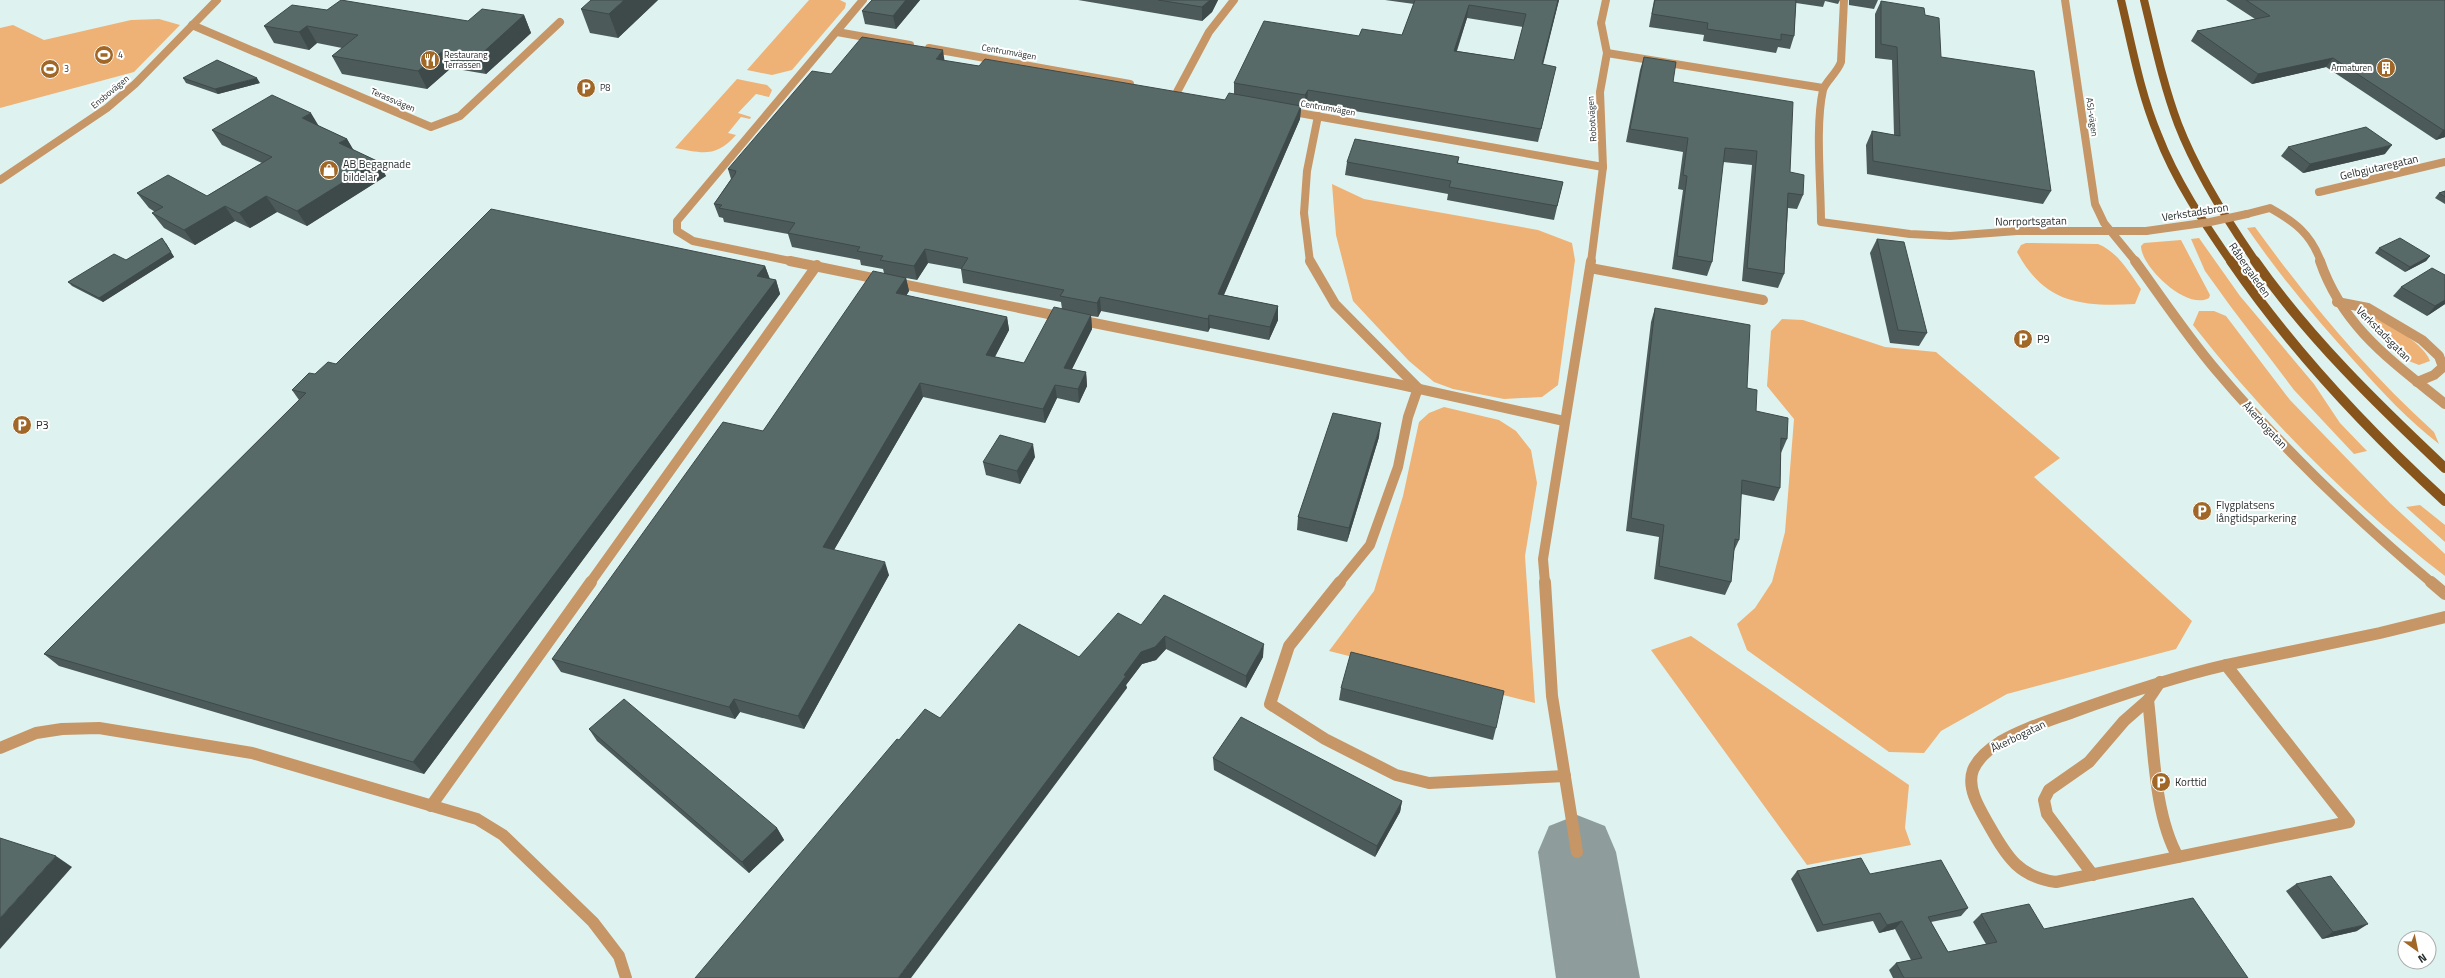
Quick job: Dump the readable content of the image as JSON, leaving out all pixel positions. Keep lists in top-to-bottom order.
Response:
{
  "streets": {
    "main road": ["Råbergaleden"],
    "street": [
      "Centrumvägen",
      "Ensbovägen",
      "Terassvägen",
      "ASJ-vägen",
      "Robotvägen",
      "Gelbgjutaregatan",
      "Verkstadsbron",
      "Norrportsgatan",
      "Verkstadsgatan",
      "Åkerbogatan"
    ]
  },
  "crossings": [
    ["Centrumvägen", "Robotvägen"],
    ["Ensbovägen", "Terassvägen"],
    ["ASJ-vägen", "Verkstadsbron"],
    ["ASJ-vägen", "Norrportsgatan"],
    ["ASJ-vägen", "Åkerbogatan"],
    ["Verkstadsbron", "Norrportsgatan"],
    ["Verkstadsbron", "Verkstadsgatan"],
    ["Verkstadsbron", "Åkerbogatan"],
    ["Norrportsgatan", "Åkerbogatan"]
  ],
  "places": {
    "sports": ["4", "3"],
    "restaurant": ["Restaurang Terrassen"],
    "building": ["Armaturen"],
    "parking": [
      "P8",
      "P9",
      "P3",
      "Flygplatsens långtidsparkering",
      "Korttid"
    ],
    "shop": ["AB Begagnade bildelar"]
  },
  "north": "bottom right"
}
